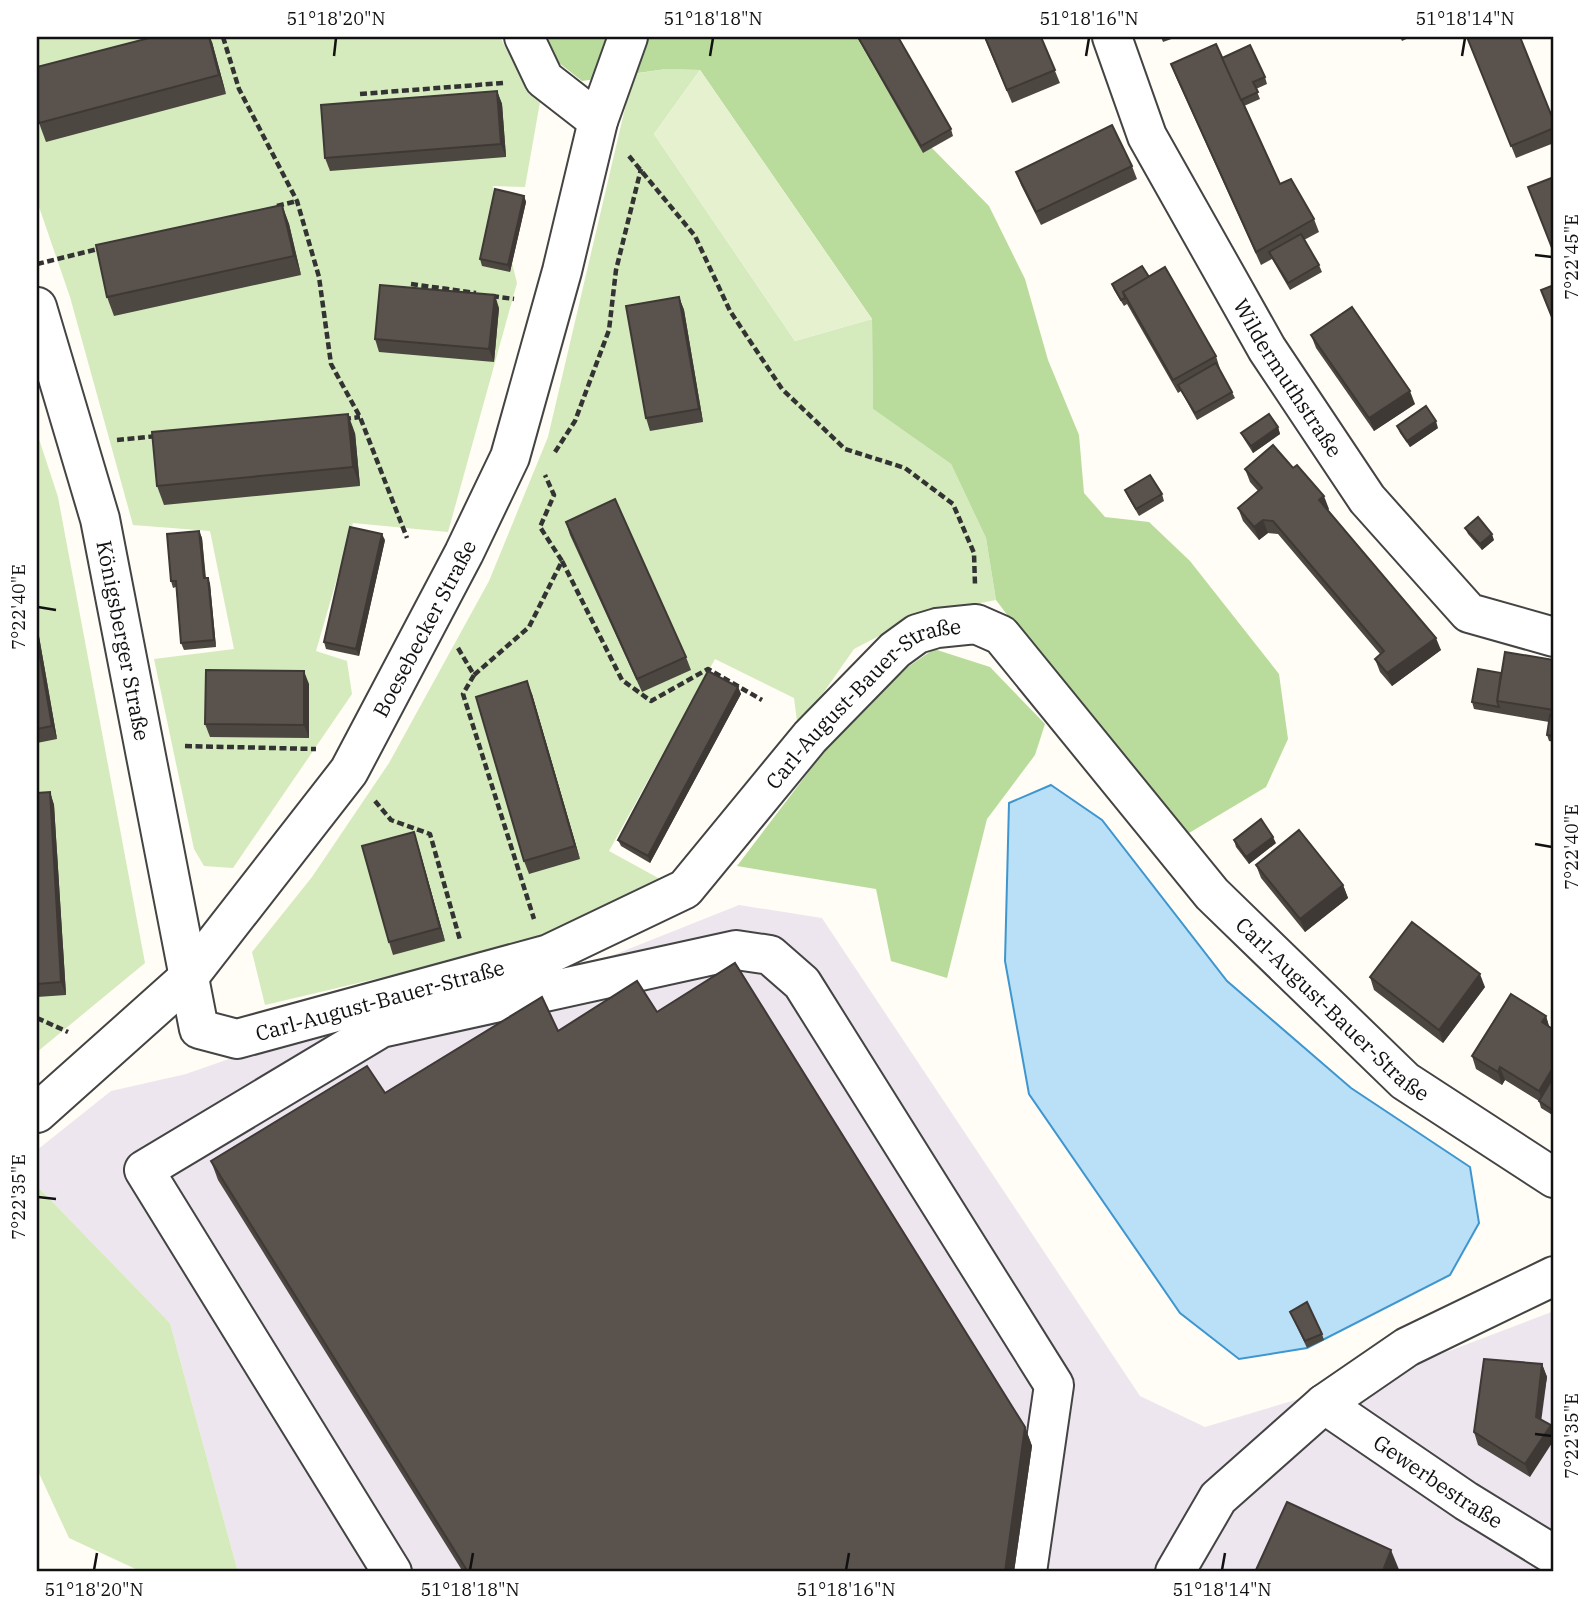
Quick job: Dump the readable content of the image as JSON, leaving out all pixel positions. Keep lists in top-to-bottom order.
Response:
{
  "streets": {
    "street": [
      "Wildermuthstraße",
      "Boesebecker Straße",
      "Königsberger Straße",
      "Carl-August-Bauer-Straße",
      "Gewerbestraße"
    ]
  },
  "crossings": [
    ["Boesebecker Straße", "Königsberger Straße"],
    ["Boesebecker Straße", "Carl-August-Bauer-Straße"],
    ["Königsberger Straße", "Carl-August-Bauer-Straße"]
  ],
  "coordinates": [
    "51°18'20\"N",
    "51°18'18\"N",
    "51°18'16\"N",
    "51°18'14\"N",
    "7°22'45\"E",
    "7°22'40\"E",
    "7°22'35\"E"
  ]
}
